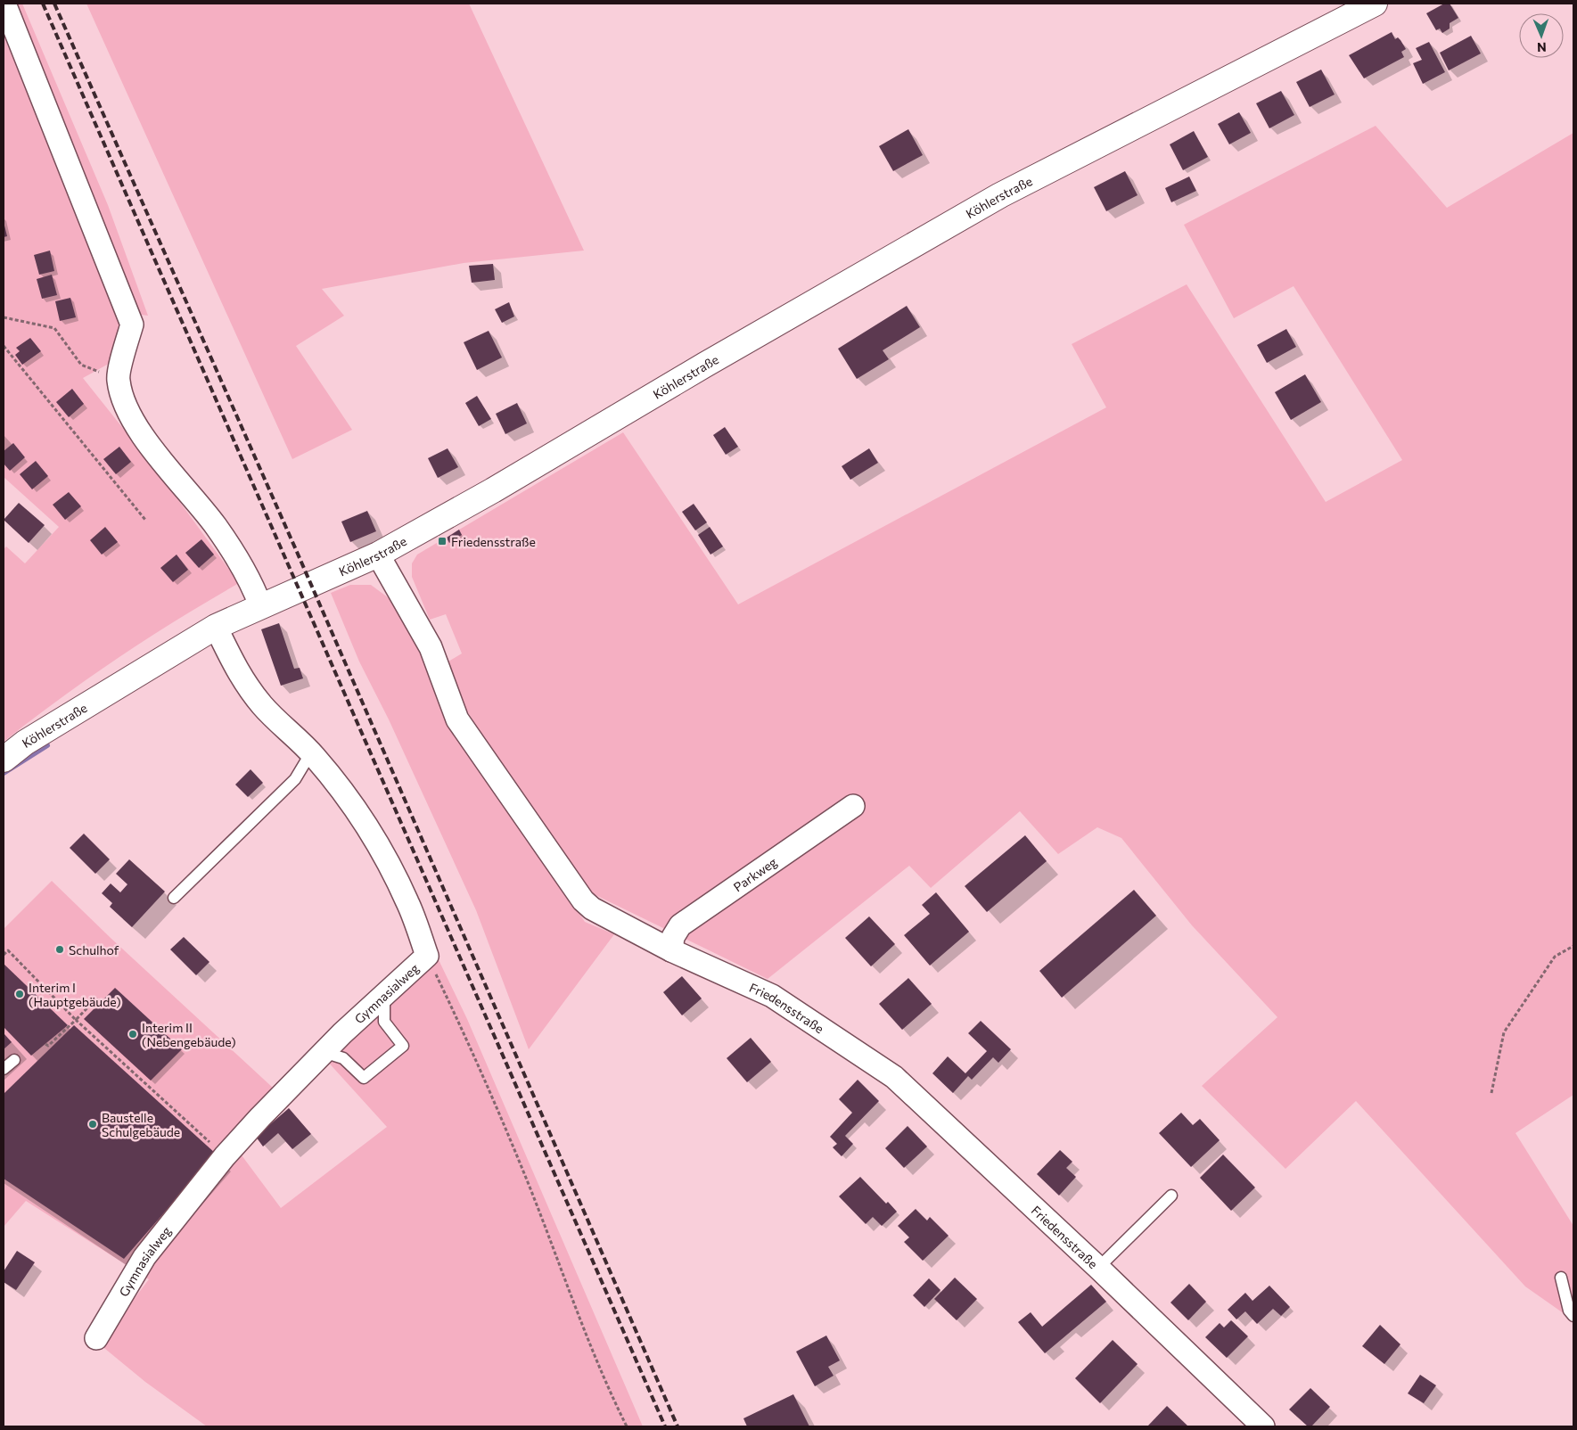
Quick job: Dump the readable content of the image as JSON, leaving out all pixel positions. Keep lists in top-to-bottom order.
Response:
{
  "streets": {
    "street": [
      "Köhlerstraße",
      "Parkweg",
      "Gymnasialweg",
      "Friedensstraße"
    ]
  },
  "crossings": [
    ["Köhlerstraße", "Gymnasialweg"],
    ["Köhlerstraße", "Friedensstraße"],
    ["Parkweg", "Friedensstraße"]
  ],
  "places": {
    "transit": ["Friedensstraße"],
    "other": [
      "Schulhof",
      "Interim I (Hauptgebäude)",
      "Interim II (Nebengebäude)",
      "Baustelle Schulgebäude"
    ]
  },
  "north": "bottom"
}
